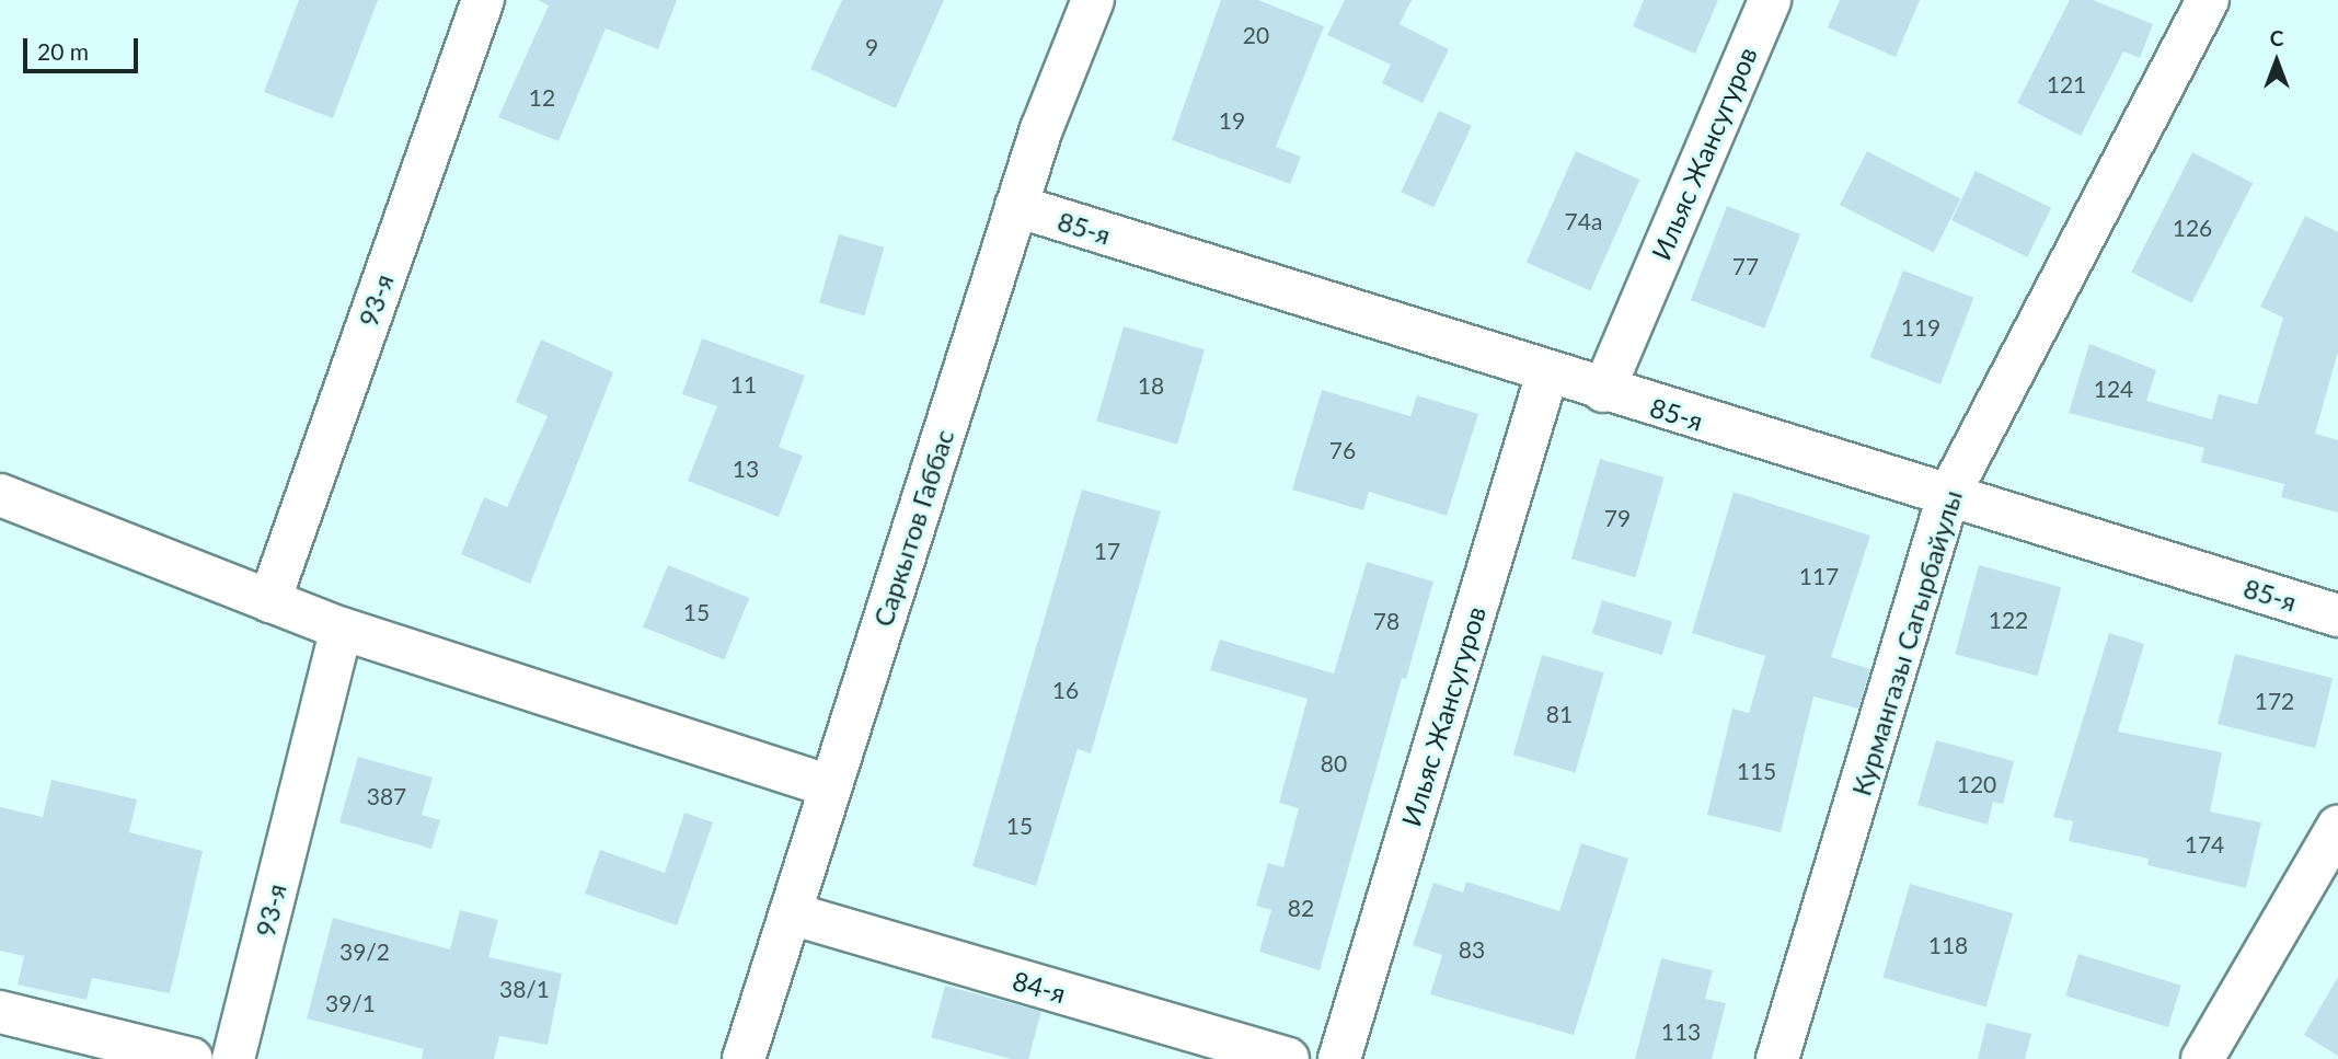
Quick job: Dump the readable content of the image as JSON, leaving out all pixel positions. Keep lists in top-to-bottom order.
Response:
{
  "streets": {
    "street": [
      "Ильяс Жансугуров",
      "85-я",
      "93-я",
      "Саркытов Габбас",
      "Курмангазы Сагырбайулы",
      "84-я"
    ]
  },
  "crossings": [
    ["Ильяс Жансугуров", "85-я"],
    ["85-я", "Саркытов Габбас"],
    ["85-я", "Курмангазы Сагырбайулы"],
    ["Саркытов Габбас", "84-я"]
  ],
  "house_numbers": [
    "20",
    "9",
    "121",
    "12",
    "19",
    "74а",
    "126",
    "77",
    "119",
    "11",
    "18",
    "124",
    "76",
    "13",
    "79",
    "17",
    "117",
    "15",
    "122",
    "78",
    "16",
    "172",
    "81",
    "80",
    "115",
    "120",
    "387",
    "15",
    "174",
    "82",
    "118",
    "83",
    "39/2",
    "38/1",
    "39/1",
    "113"
  ],
  "scale_bar": "20 m",
  "north": "top"
}
